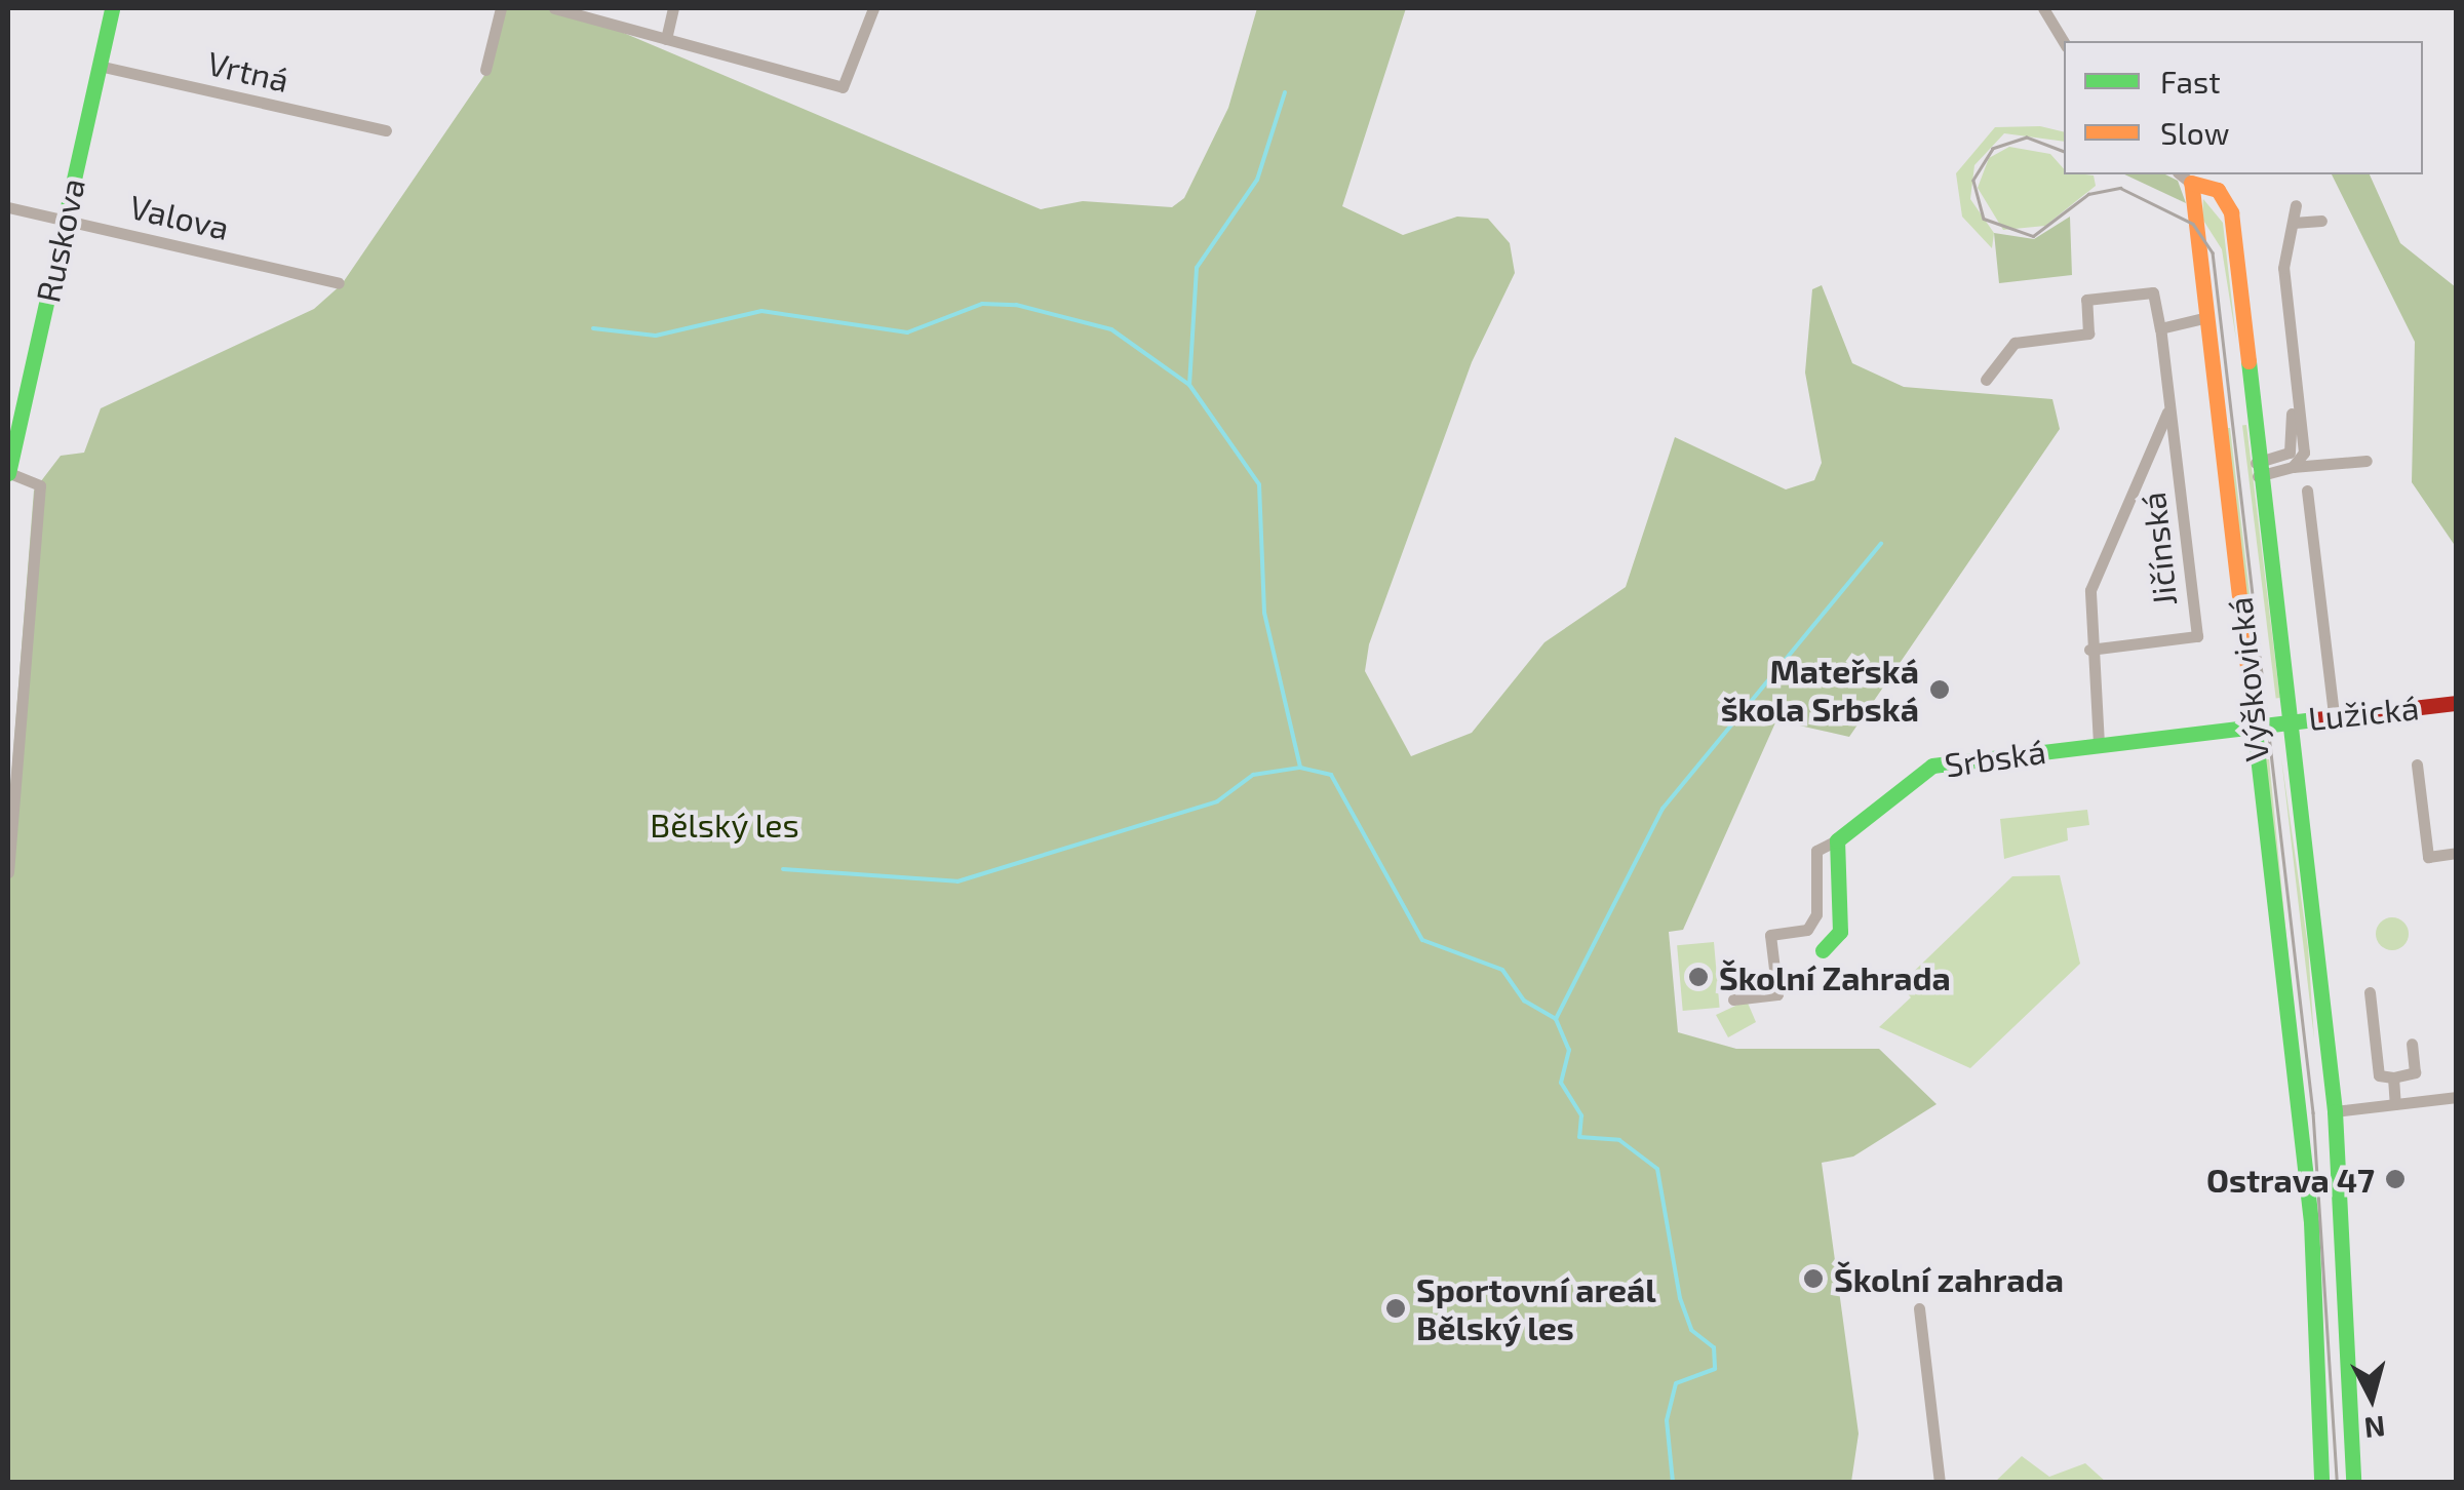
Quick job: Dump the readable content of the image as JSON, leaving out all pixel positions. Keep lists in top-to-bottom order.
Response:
{
  "streets": {
    "street": [
      "Vrtná",
      "Valova",
      "Ruskova",
      "Jičínská",
      "Výškovická",
      "Lužická",
      "Srbská"
    ]
  },
  "crossings": [
    ["Vrtná", "Ruskova"],
    ["Valova", "Ruskova"],
    ["Jičínská", "Srbská"],
    ["Výškovická", "Lužická"],
    ["Výškovická", "Srbská"],
    ["Lužická", "Srbská"]
  ],
  "parks": ["Bělský les"],
  "places": [
    "Mateřská škola Srbská",
    "Školní Zahrada",
    "Ostrava 47",
    "Školní zahrada",
    "Sportovní areál Bělský les"
  ],
  "legend": ["Fast", "Slow"],
  "north": "bottom"
}
